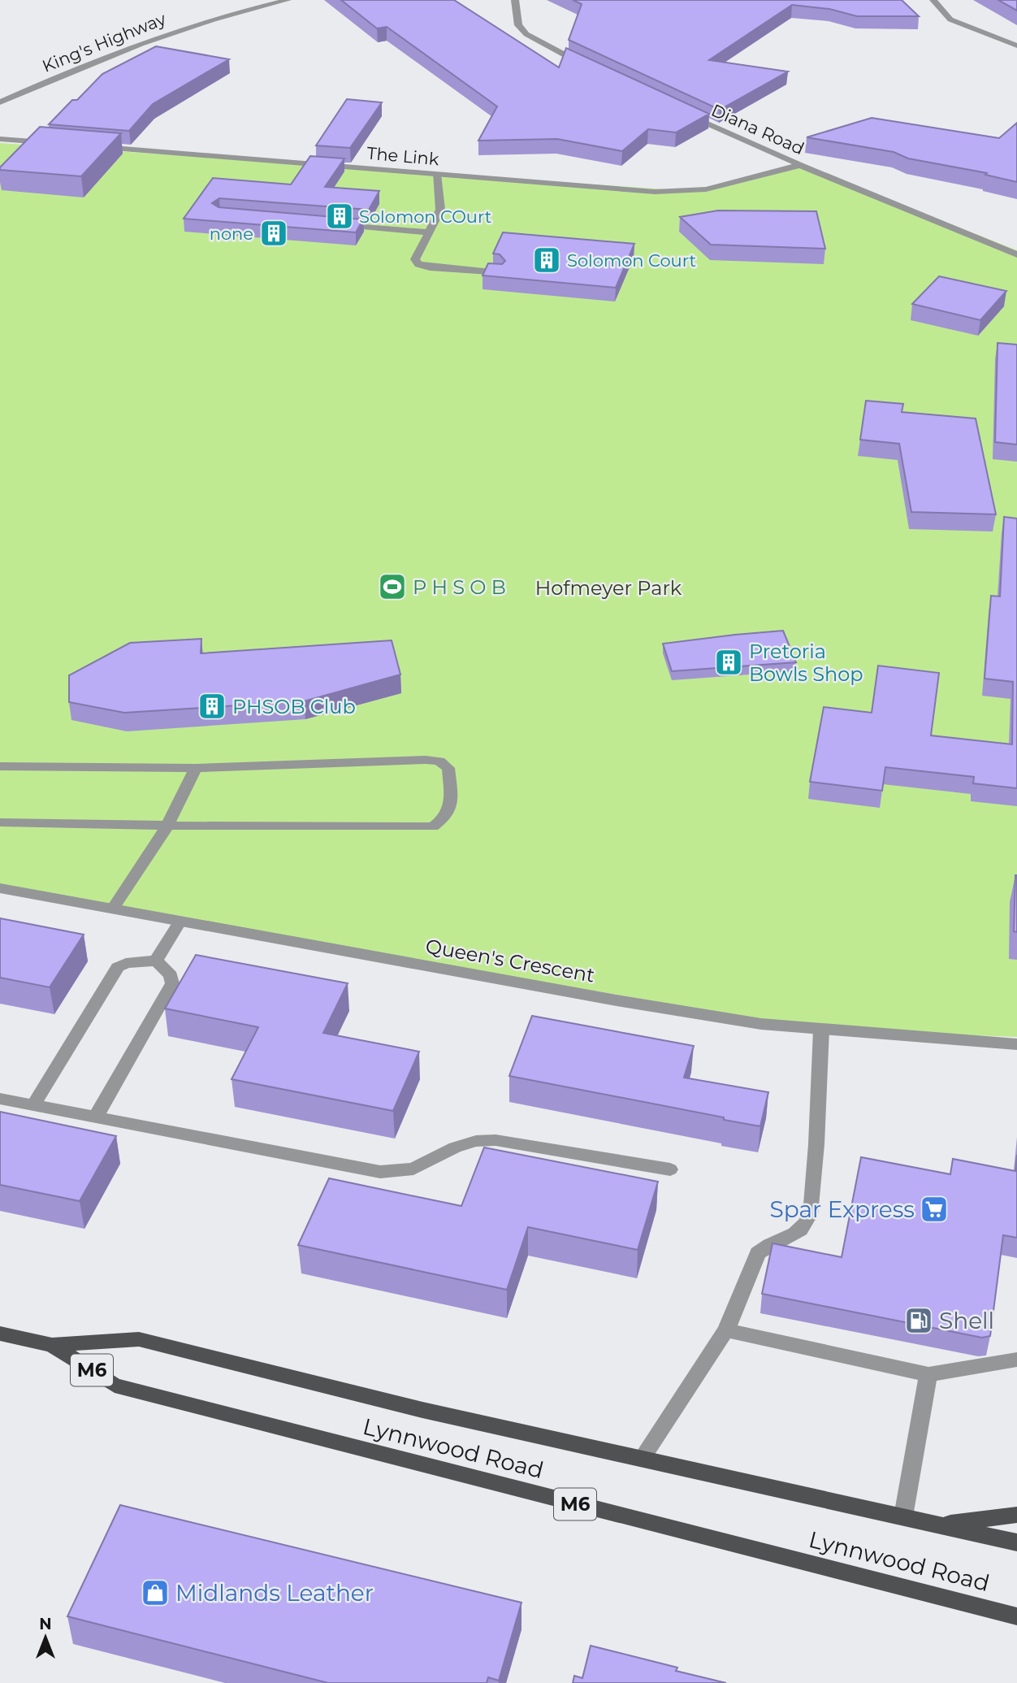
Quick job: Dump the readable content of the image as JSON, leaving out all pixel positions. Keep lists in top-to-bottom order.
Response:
{
  "streets": {
    "main road": ["M6", "Lynnwood Road"],
    "street": [
      "King's Highway",
      "Diana Road",
      "The Link",
      "Queen's Crescent"
    ]
  },
  "crossings": [
    ["Diana Road", "The Link"]
  ],
  "parks": ["Hofmeyer Park"],
  "places": {
    "building": [
      "Solomon COurt",
      "none",
      "Solomon Court",
      "Pretoria Bowls Shop",
      "PHSOB Club"
    ],
    "sports": ["P H S O B"],
    "supermarket": ["Spar Express"],
    "fuel station": ["Shell"],
    "shop": ["Midlands Leather"]
  },
  "north": "top"
}
